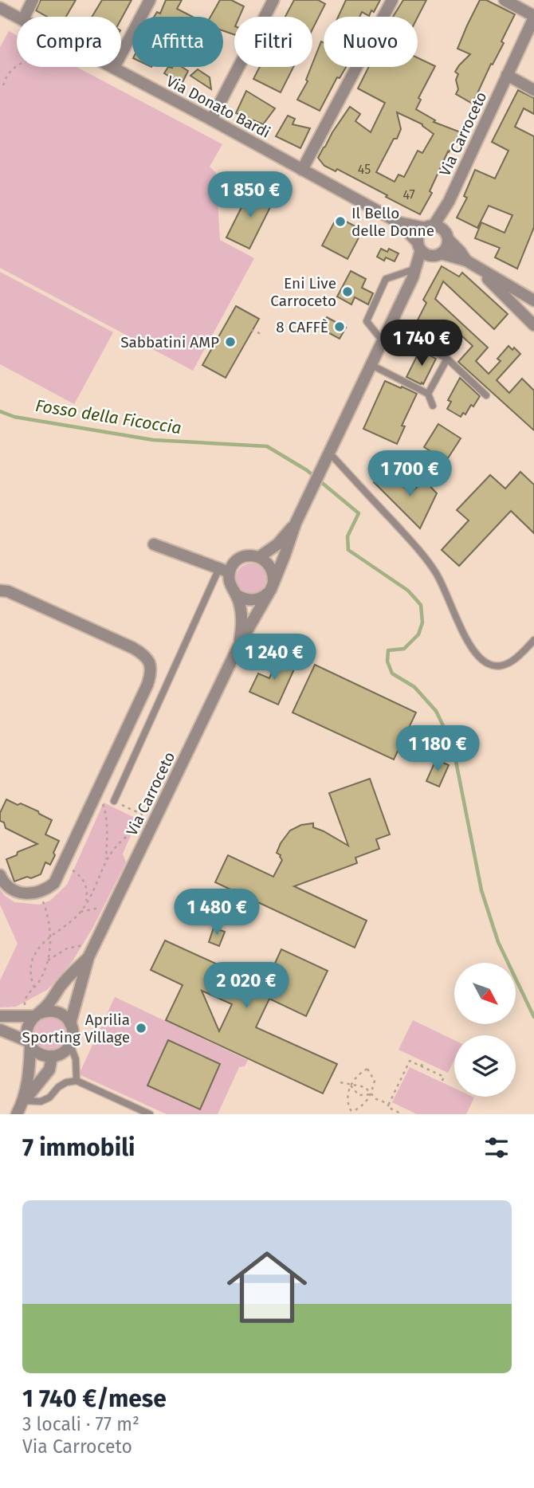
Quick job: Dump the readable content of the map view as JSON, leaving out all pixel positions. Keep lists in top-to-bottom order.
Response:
{
  "streets": {
    "street": ["Via Donato Bardi", "Via Carroceto"]
  },
  "crossings": [
    ["Via Donato Bardi", "Via Carroceto"]
  ],
  "water": ["Fosso della Ficoccia"],
  "places": [
    "Il Bello delle Donne",
    "Eni Live Carroceto",
    "8 CAFFÈ",
    "Sabbatini AMP",
    "Aprilia Sporting Village"
  ],
  "house_numbers": ["45", "47"],
  "north": "bottom right",
  "page": {
    "chip": [
      "Compra",
      "Affitta",
      "Filtri",
      "Nuovo"
    ],
    "price": [
      "1 850 €",
      "1 740 €",
      "1 700 €",
      "1 240 €",
      "1 180 €",
      "1 480 €",
      "2 020 €"
    ],
    "heading": "7 immobili",
    "list": [
      {
        "name": "1 740 €/mese",
        "note": "3 locali · 77 m² · Via Carroceto"
      }
    ]
  }
}
